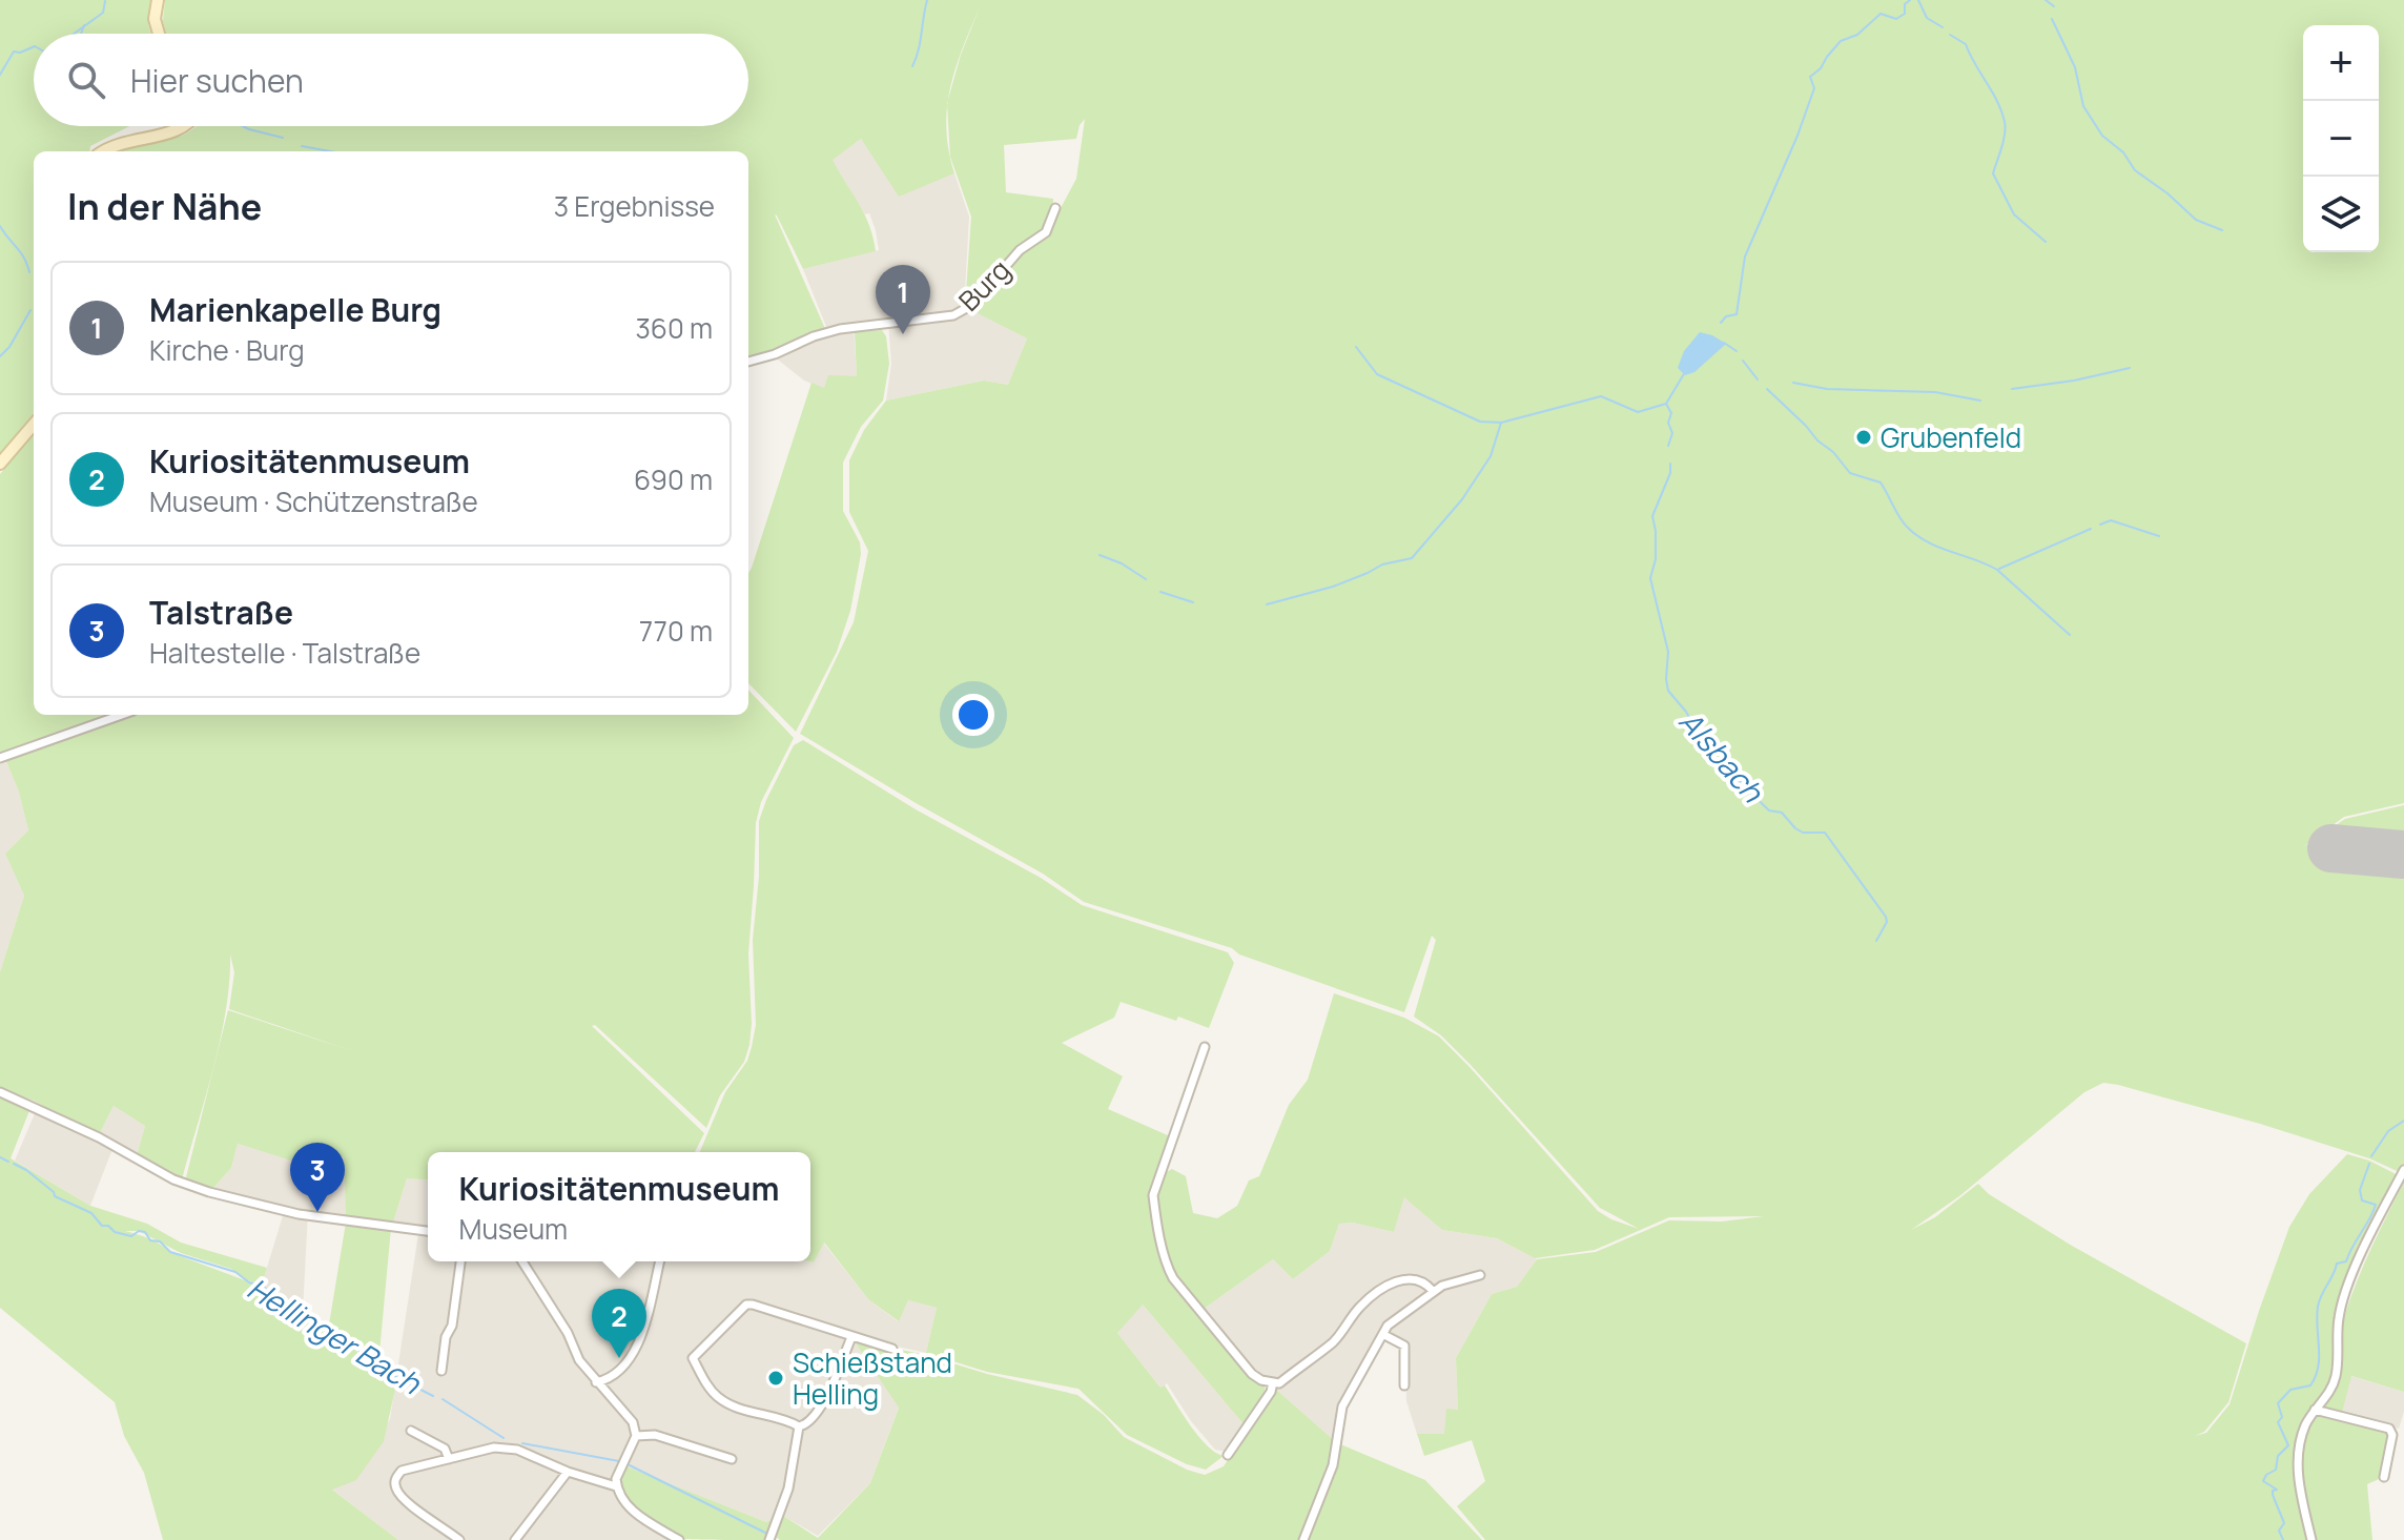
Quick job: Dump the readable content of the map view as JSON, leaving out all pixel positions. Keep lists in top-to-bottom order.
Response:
{
  "streets": {
    "street": ["Burg"]
  },
  "water": ["Alsbach", "Hellinger Bach"],
  "places": ["Grubenfeld", "Schießstand Helling"],
  "page": {
    "map_buttons": ["+", "−"],
    "search": "Hier suchen",
    "heading": ["In der Nähe", "3 Ergebnisse"],
    "list": [
      {
        "mark": "1",
        "name": "Marienkapelle Burg",
        "note": "Kirche · Burg",
        "value": "360 m"
      },
      {
        "mark": "2",
        "name": "Kuriositätenmuseum",
        "note": "Museum · Schützenstraße",
        "value": "690 m"
      },
      {
        "mark": "3",
        "name": "Talstraße",
        "note": "Haltestelle · Talstraße",
        "value": "770 m"
      }
    ],
    "pins": ["1", "3", "2"],
    "popup": ["Kuriositätenmuseum", "Museum"]
  }
}
